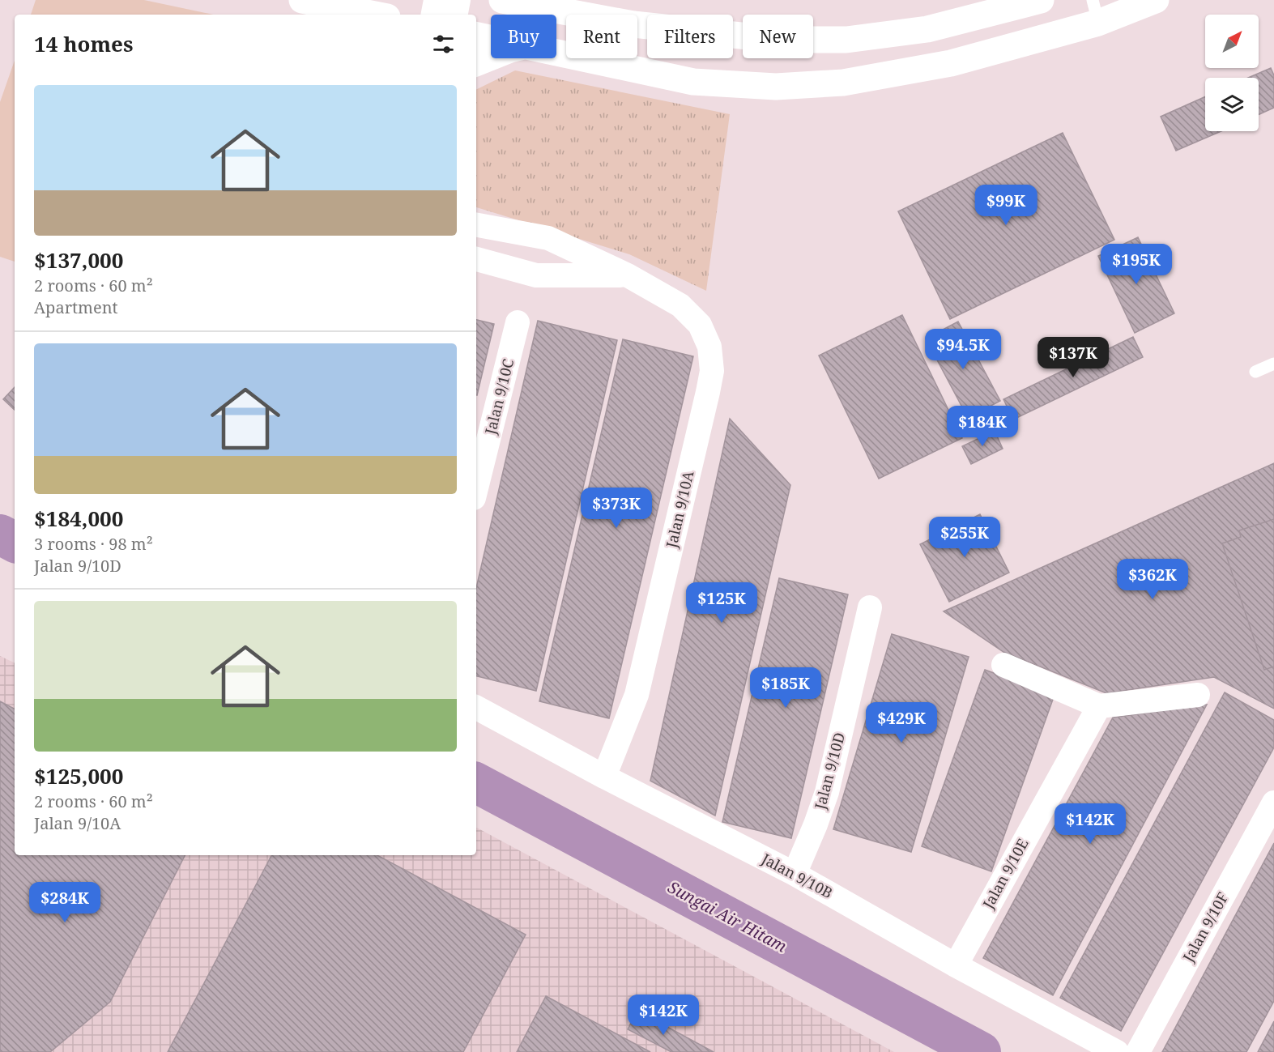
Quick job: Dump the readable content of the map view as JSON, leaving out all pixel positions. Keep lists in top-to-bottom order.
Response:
{
  "streets": {
    "street": [
      "Jalan 9/10C",
      "Jalan 9/10A",
      "Jalan 9/10D",
      "Jalan 9/10E",
      "Jalan 9/10B",
      "Jalan 9/10F"
    ]
  },
  "crossings": [
    ["Jalan 9/10A", "Jalan 9/10B"],
    ["Jalan 9/10D", "Jalan 9/10B"],
    ["Jalan 9/10E", "Jalan 9/10B"]
  ],
  "water": ["Sungai Air Hitam"],
  "north": "top right",
  "page": {
    "chip": [
      "Buy",
      "Rent",
      "Filters",
      "New"
    ],
    "heading": "14 homes",
    "list": [
      {
        "name": "$137,000",
        "note": "2 rooms · 60 m² · Apartment"
      },
      {
        "name": "$184,000",
        "note": "3 rooms · 98 m² · Jalan 9/10D"
      },
      {
        "name": "$125,000",
        "note": "2 rooms · 60 m² · Jalan 9/10A"
      }
    ],
    "price": [
      "$99K",
      "$195K",
      "$94.5K",
      "$137K",
      "$184K",
      "$373K",
      "$255K",
      "$362K",
      "$125K",
      "$185K",
      "$429K",
      "$142K",
      "$284K",
      "$142K"
    ]
  }
}
